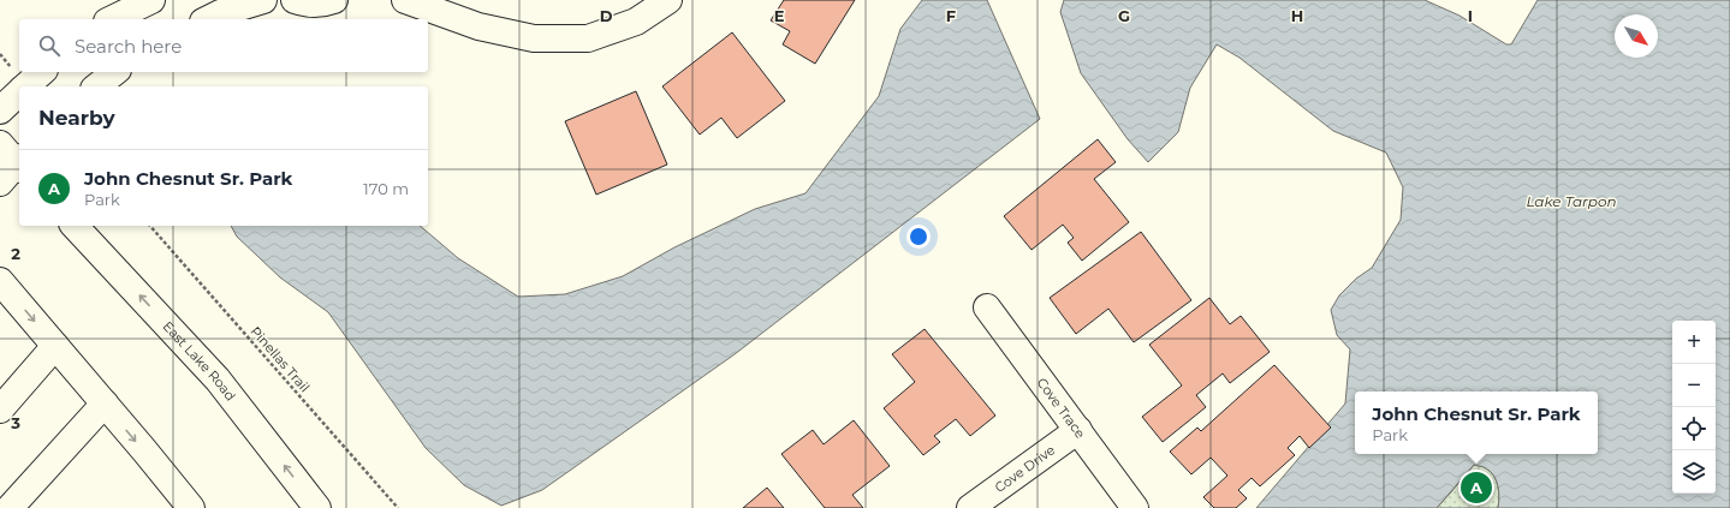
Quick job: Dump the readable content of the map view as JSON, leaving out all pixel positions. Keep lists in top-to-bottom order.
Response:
{
  "streets": {
    "street": ["East Lake Road", "Cove Trace", "Cove Drive"],
    "path": ["Pinellas Trail"]
  },
  "crossings": [
    ["Cove Trace", "Cove Drive"]
  ],
  "water": ["Lake Tarpon"],
  "north": "bottom right",
  "page": {
    "search": "Search here",
    "heading": "Nearby",
    "list": [
      {
        "mark": "A",
        "name": "John Chesnut Sr. Park",
        "note": "Park",
        "value": "170 m"
      }
    ],
    "map_buttons": ["+", "−"],
    "popup": ["John Chesnut Sr. Park", "Park"],
    "pins": "A"
  },
  "grid": {
    "columns": [
      "D",
      "E",
      "F",
      "G",
      "H",
      "I"
    ],
    "rows": ["2", "3"]
  }
}
